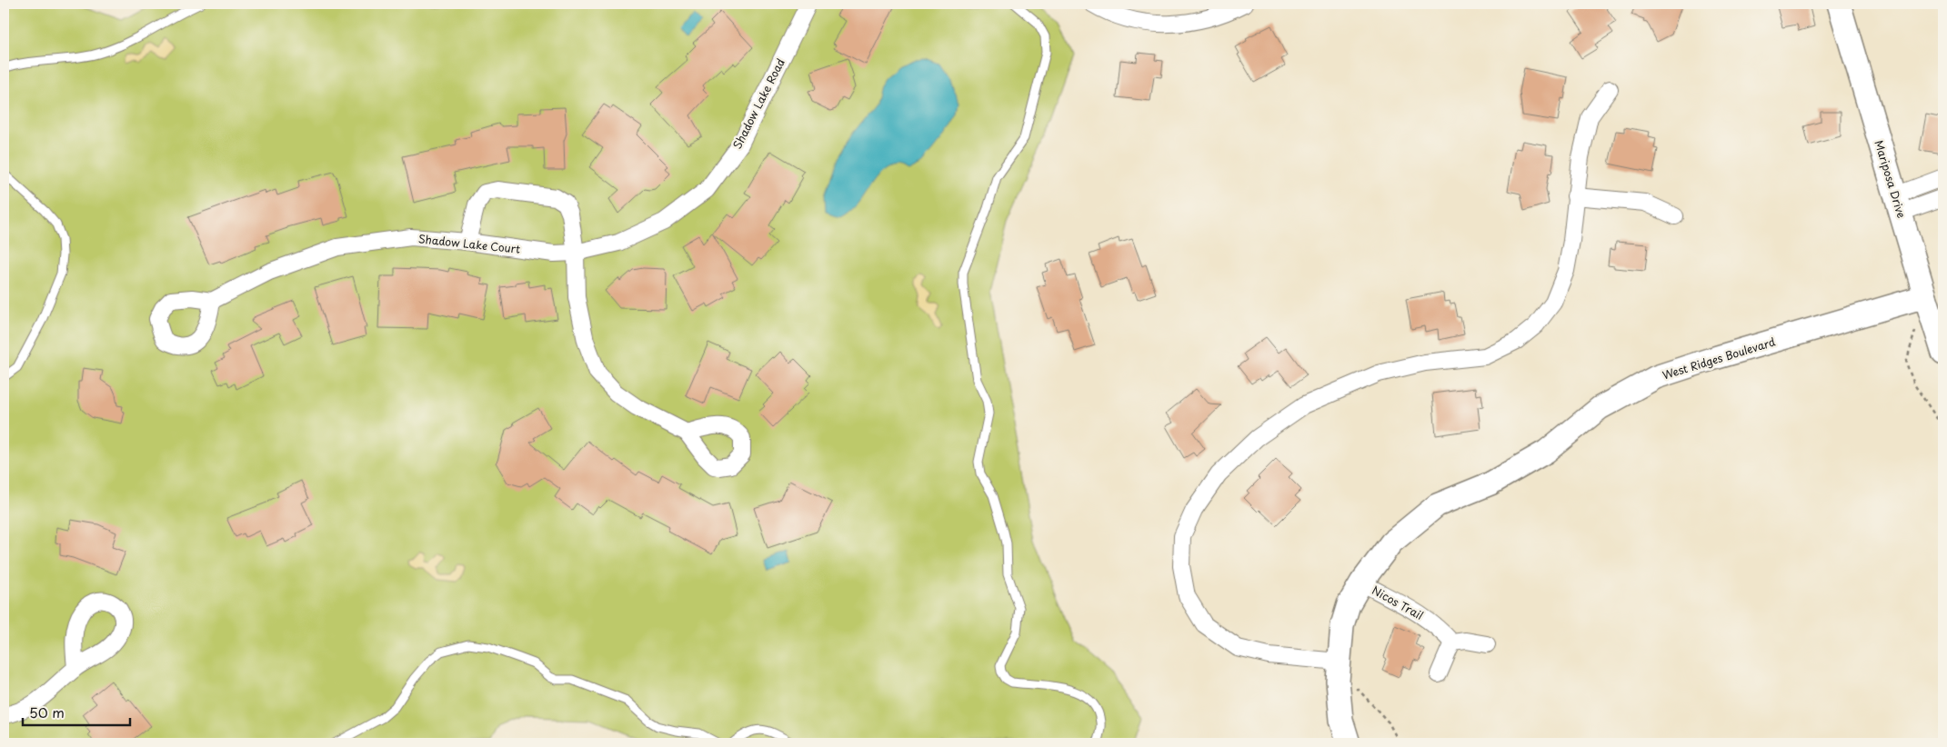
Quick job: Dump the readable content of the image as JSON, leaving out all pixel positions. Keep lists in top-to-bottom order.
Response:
{
  "streets": {
    "street": [
      "Shadow Lake Road",
      "Mariposa Drive",
      "Shadow Lake Court",
      "West Ridges Boulevard",
      "Nicos Trail"
    ]
  },
  "crossings": [
    ["Shadow Lake Road", "Shadow Lake Court"],
    ["Mariposa Drive", "West Ridges Boulevard"],
    ["West Ridges Boulevard", "Nicos Trail"]
  ],
  "scale_bar": "50 m"
}
